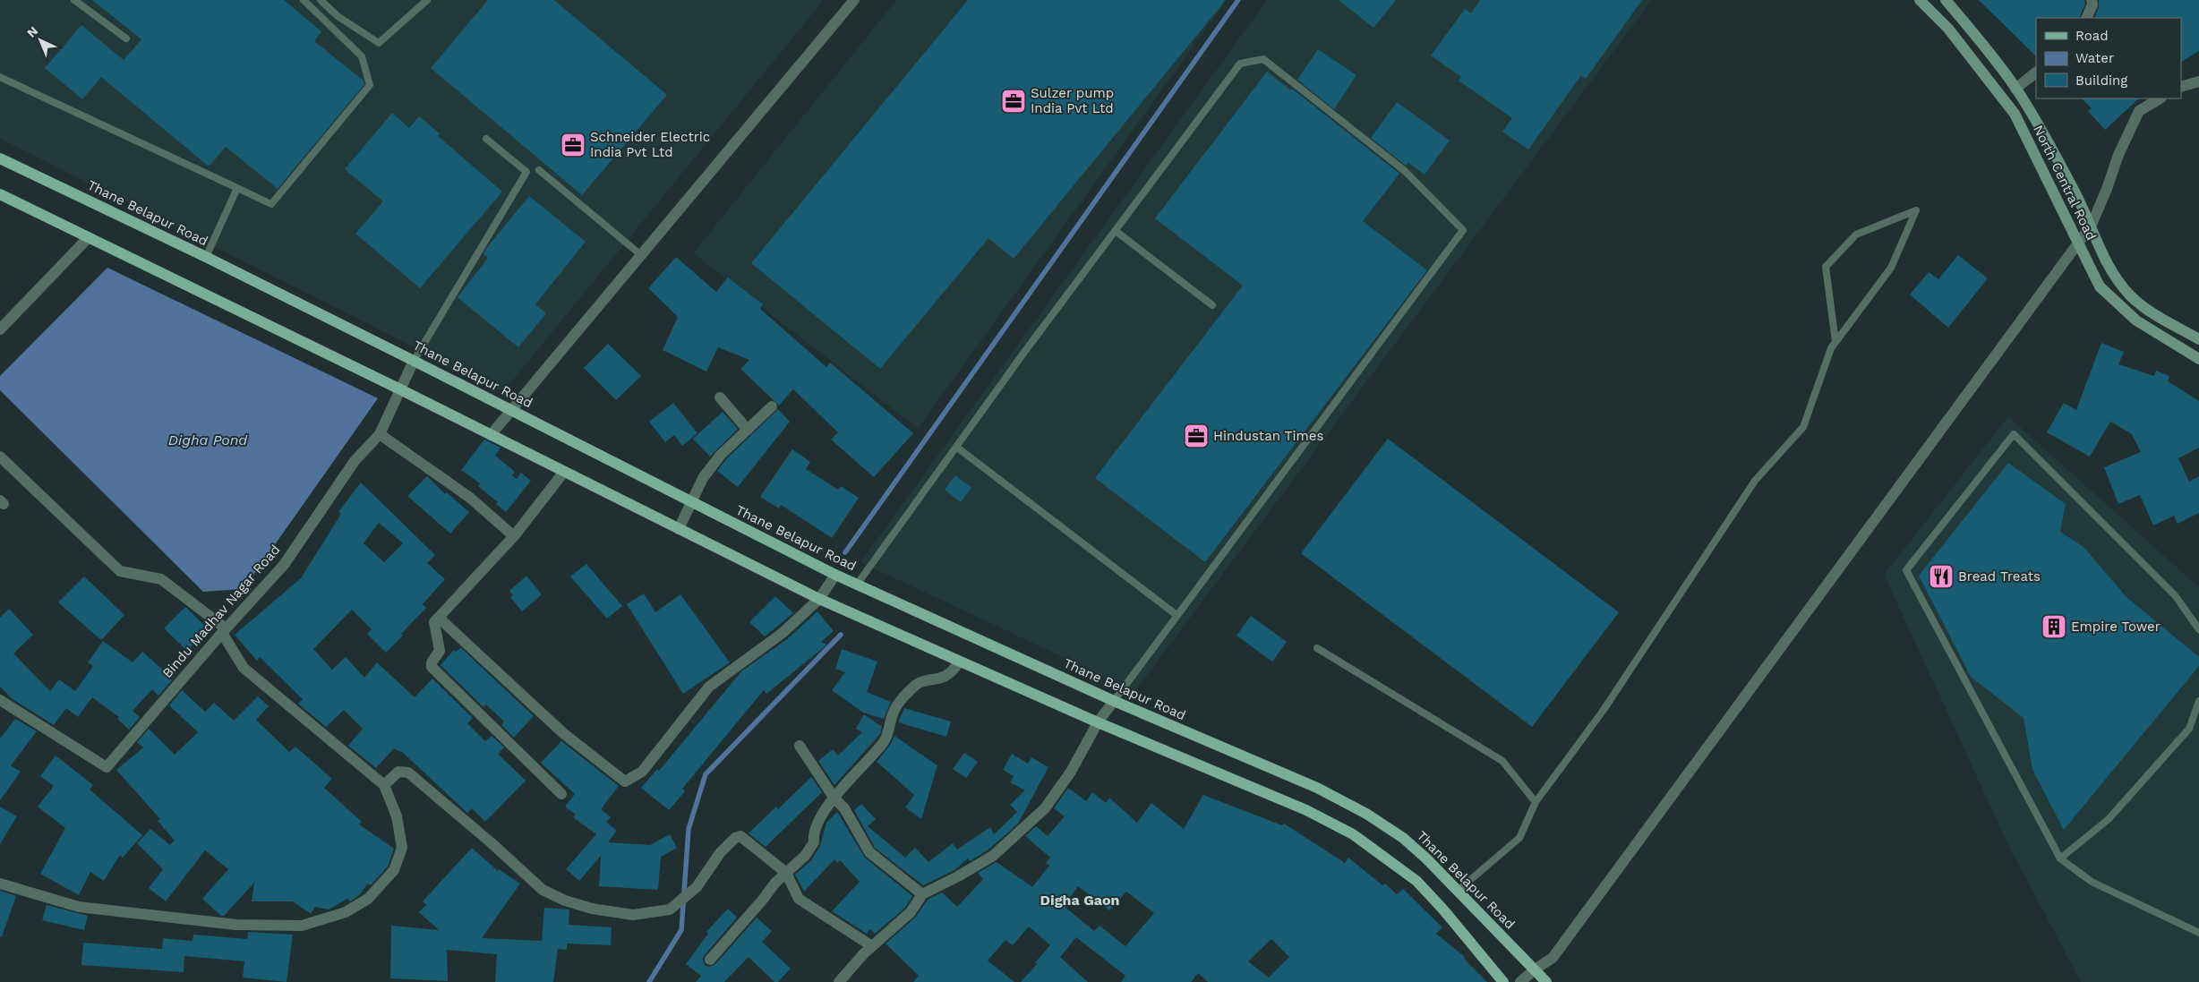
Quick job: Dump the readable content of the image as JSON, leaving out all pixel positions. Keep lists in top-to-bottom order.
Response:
{
  "streets": {
    "main road": ["North Central Road", "Thane Belapur Road"],
    "street": ["Bindu Madhav Nagar Road"]
  },
  "crossings": [
    ["Thane Belapur Road", "Bindu Madhav Nagar Road"]
  ],
  "districts": ["Digha Gaon"],
  "water": ["Digha Pond"],
  "places": {
    "office": ["Sulzer pump India Pvt Ltd", "Schneider Electric India Pvt Ltd", "Hindustan Times"],
    "restaurant": ["Bread Treats"],
    "building": ["Empire Tower"]
  },
  "legend": ["Road", "Water", "Building"],
  "north": "top left"
}
